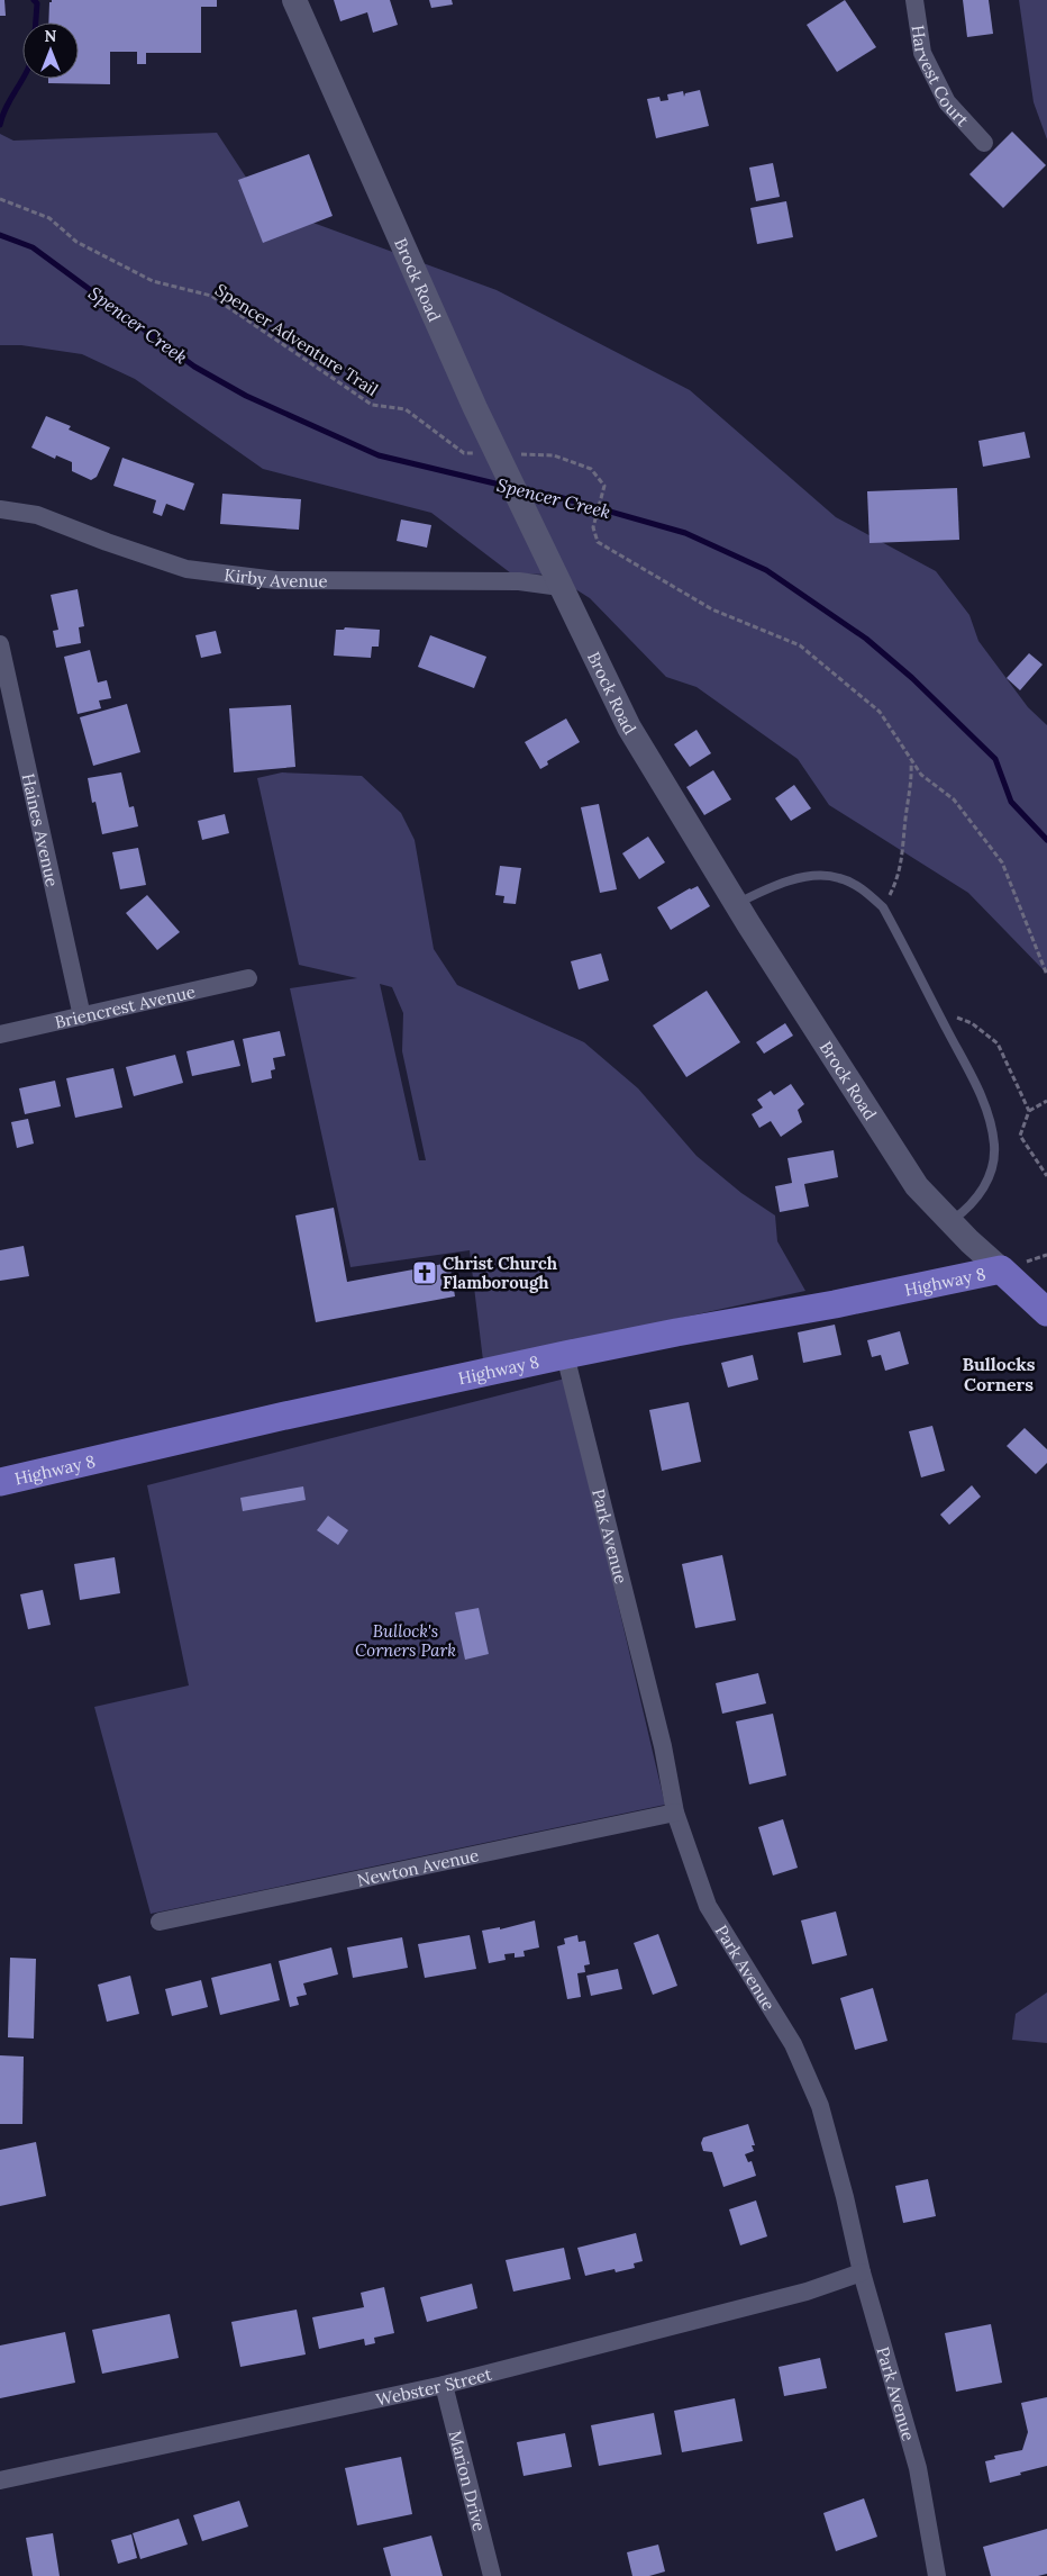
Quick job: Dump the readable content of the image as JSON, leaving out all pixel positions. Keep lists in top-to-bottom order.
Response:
{
  "streets": {
    "main road": ["Brock Road", "Highway 8"],
    "street": [
      "Harvest Court",
      "Kirby Avenue",
      "Haines Avenue",
      "Briencrest Avenue",
      "Park Avenue",
      "Newton Avenue",
      "Webster Street",
      "Marion Drive"
    ],
    "path": ["Spencer Adventure Trail"]
  },
  "crossings": [
    ["Brock Road", "Kirby Avenue"],
    ["Brock Road", "Highway 8"],
    ["Haines Avenue", "Briencrest Avenue"],
    ["Highway 8", "Park Avenue"],
    ["Park Avenue", "Newton Avenue"],
    ["Park Avenue", "Webster Street"],
    ["Webster Street", "Marion Drive"]
  ],
  "districts": ["Bullocks Corners"],
  "water": ["Spencer Creek"],
  "parks": ["Bullock's Corners Park"],
  "places": {
    "church": ["Christ Church Flamborough"]
  },
  "north": "top"
}
